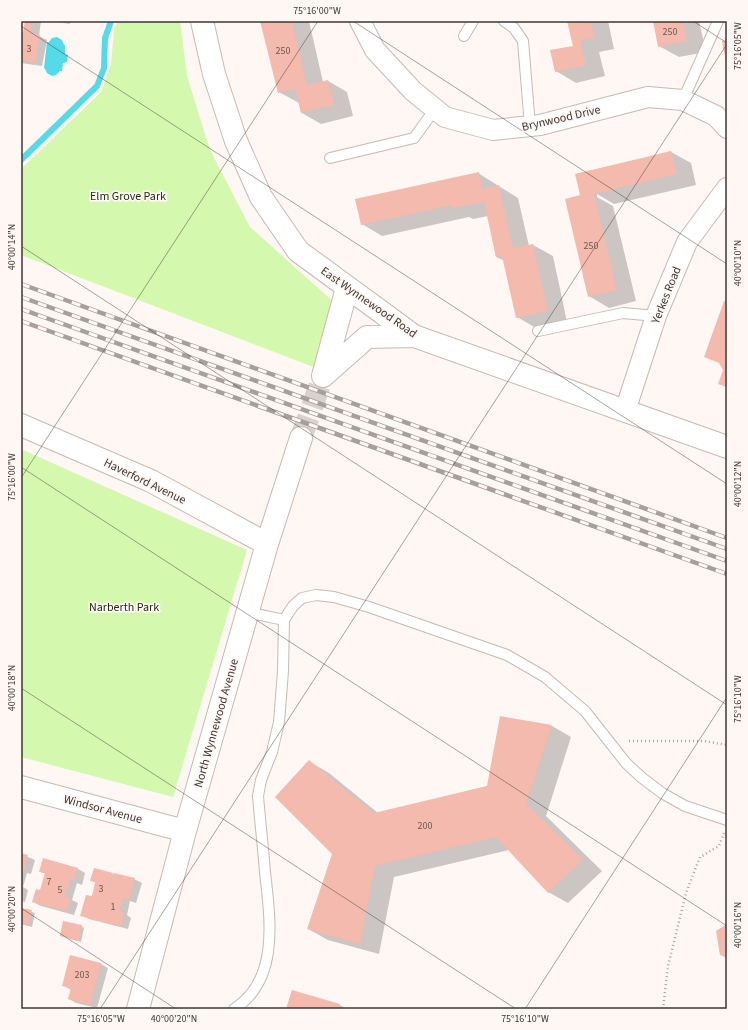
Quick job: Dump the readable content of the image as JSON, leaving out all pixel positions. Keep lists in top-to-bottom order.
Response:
{
  "streets": {
    "street": [
      "Brynwood Drive",
      "Yerkes Road",
      "East Wynnewood Road",
      "Haverford Avenue",
      "North Wynnewood Avenue",
      "Windsor Avenue"
    ]
  },
  "crossings": [
    ["Yerkes Road", "East Wynnewood Road"],
    ["Haverford Avenue", "North Wynnewood Avenue"],
    ["North Wynnewood Avenue", "Windsor Avenue"]
  ],
  "parks": ["Elm Grove Park", "Narberth Park"],
  "house_numbers": [
    "250",
    "3",
    "250",
    "250",
    "200",
    "7",
    "3",
    "5",
    "1",
    "203"
  ],
  "coordinates": [
    "75°16'00\"W",
    "75°16'05\"W",
    "40°00'14\"N",
    "40°00'10\"N",
    "40°00'12\"N",
    "40°00'18\"N",
    "75°16'10\"W",
    "40°00'20\"N",
    "40°00'16\"N"
  ]
}
